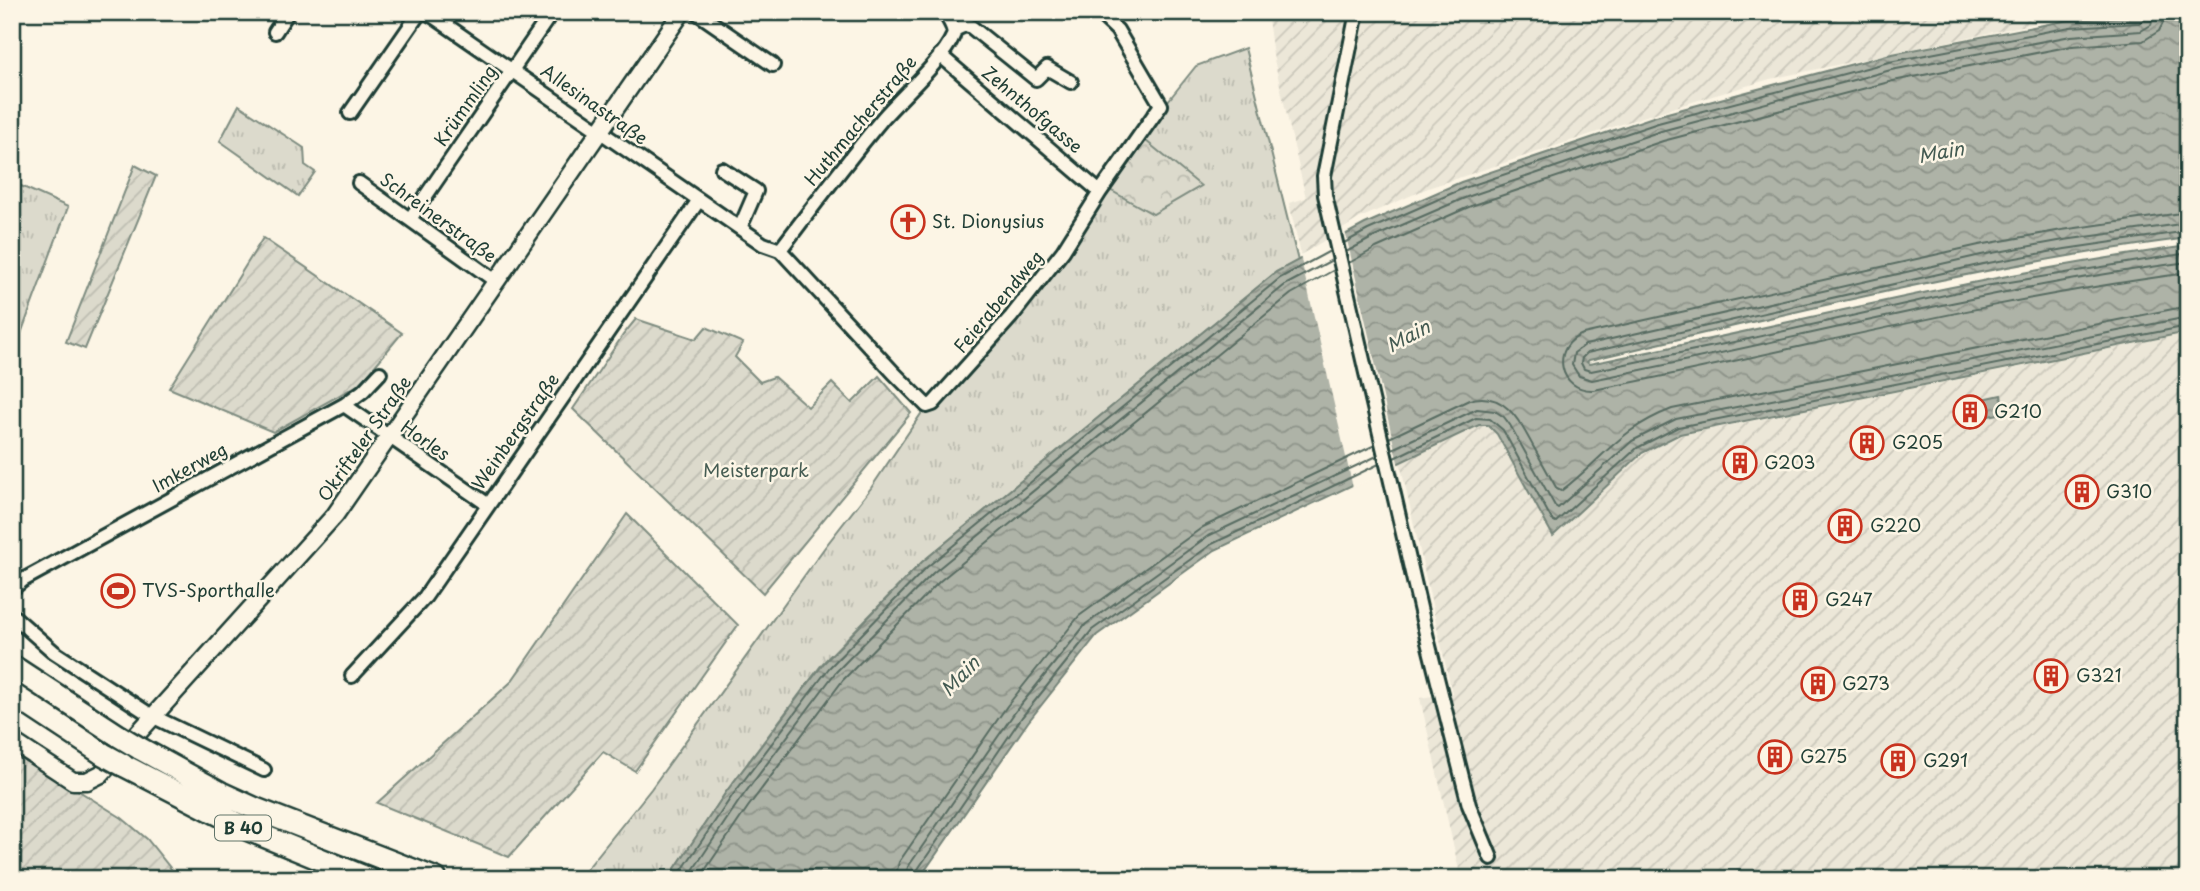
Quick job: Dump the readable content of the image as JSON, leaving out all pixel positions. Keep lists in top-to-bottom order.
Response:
{
  "streets": {
    "highway": ["B 40"],
    "street": [
      "Allesinastraße",
      "Krümmling",
      "Zehnthofgasse",
      "Huthmacherstraße",
      "Schreinerstraße",
      "Feierabendweg",
      "Weinbergstraße",
      "Okrifteler Straße",
      "Horles",
      "Imkerweg"
    ]
  },
  "crossings": [
    ["Allesinastraße", "Krümmling"],
    ["Allesinastraße", "Huthmacherstraße"],
    ["Allesinastraße", "Feierabendweg"],
    ["Allesinastraße", "Weinbergstraße"],
    ["Allesinastraße", "Okrifteler Straße"],
    ["Krümmling", "Schreinerstraße"],
    ["Zehnthofgasse", "Huthmacherstraße"],
    ["Zehnthofgasse", "Feierabendweg"],
    ["Schreinerstraße", "Okrifteler Straße"],
    ["Weinbergstraße", "Horles"],
    ["Okrifteler Straße", "Horles"],
    ["Horles", "Imkerweg"]
  ],
  "water": ["Main"],
  "parks": ["Meisterpark"],
  "places": {
    "church": ["St. Dionysius"],
    "building": [
      "G210",
      "G205",
      "G203",
      "G310",
      "G220",
      "G247",
      "G321",
      "G273",
      "G275",
      "G291"
    ],
    "sports": ["TVS-Sporthalle"]
  }
}
